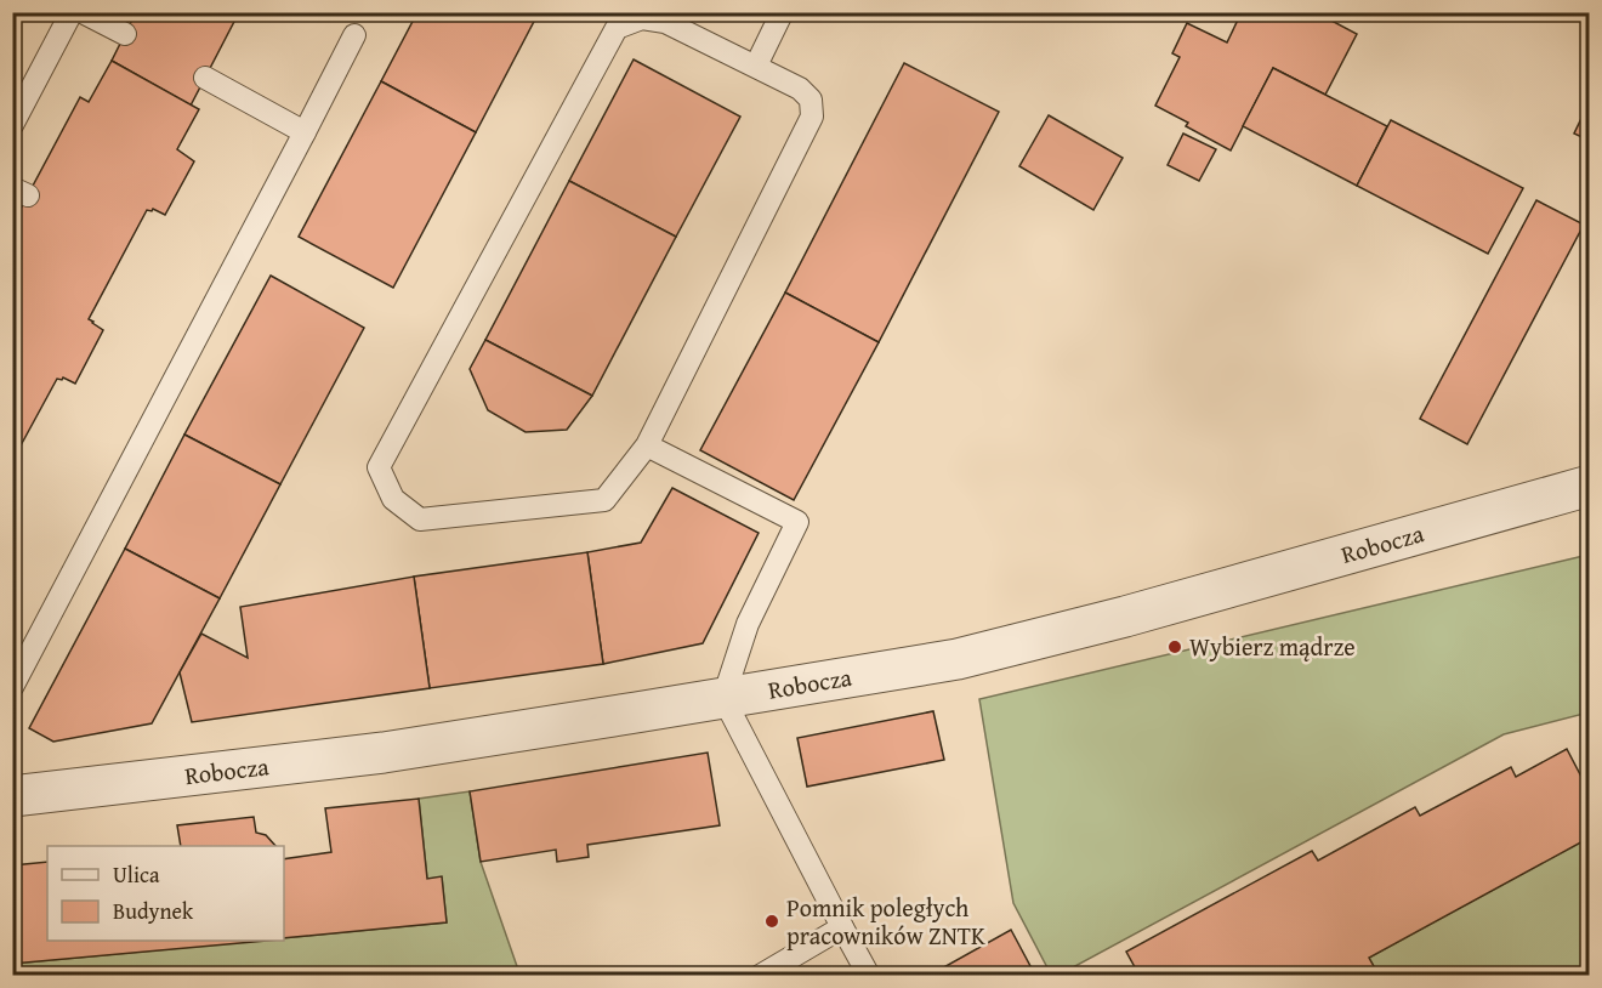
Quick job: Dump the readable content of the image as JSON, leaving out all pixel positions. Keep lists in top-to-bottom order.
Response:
{
  "streets": {
    "street": ["Robocza"]
  },
  "places": ["Wybierz mądrze", "Pomnik poległych pracowników ZNTK"],
  "legend": ["Ulica", "Budynek"]
}
